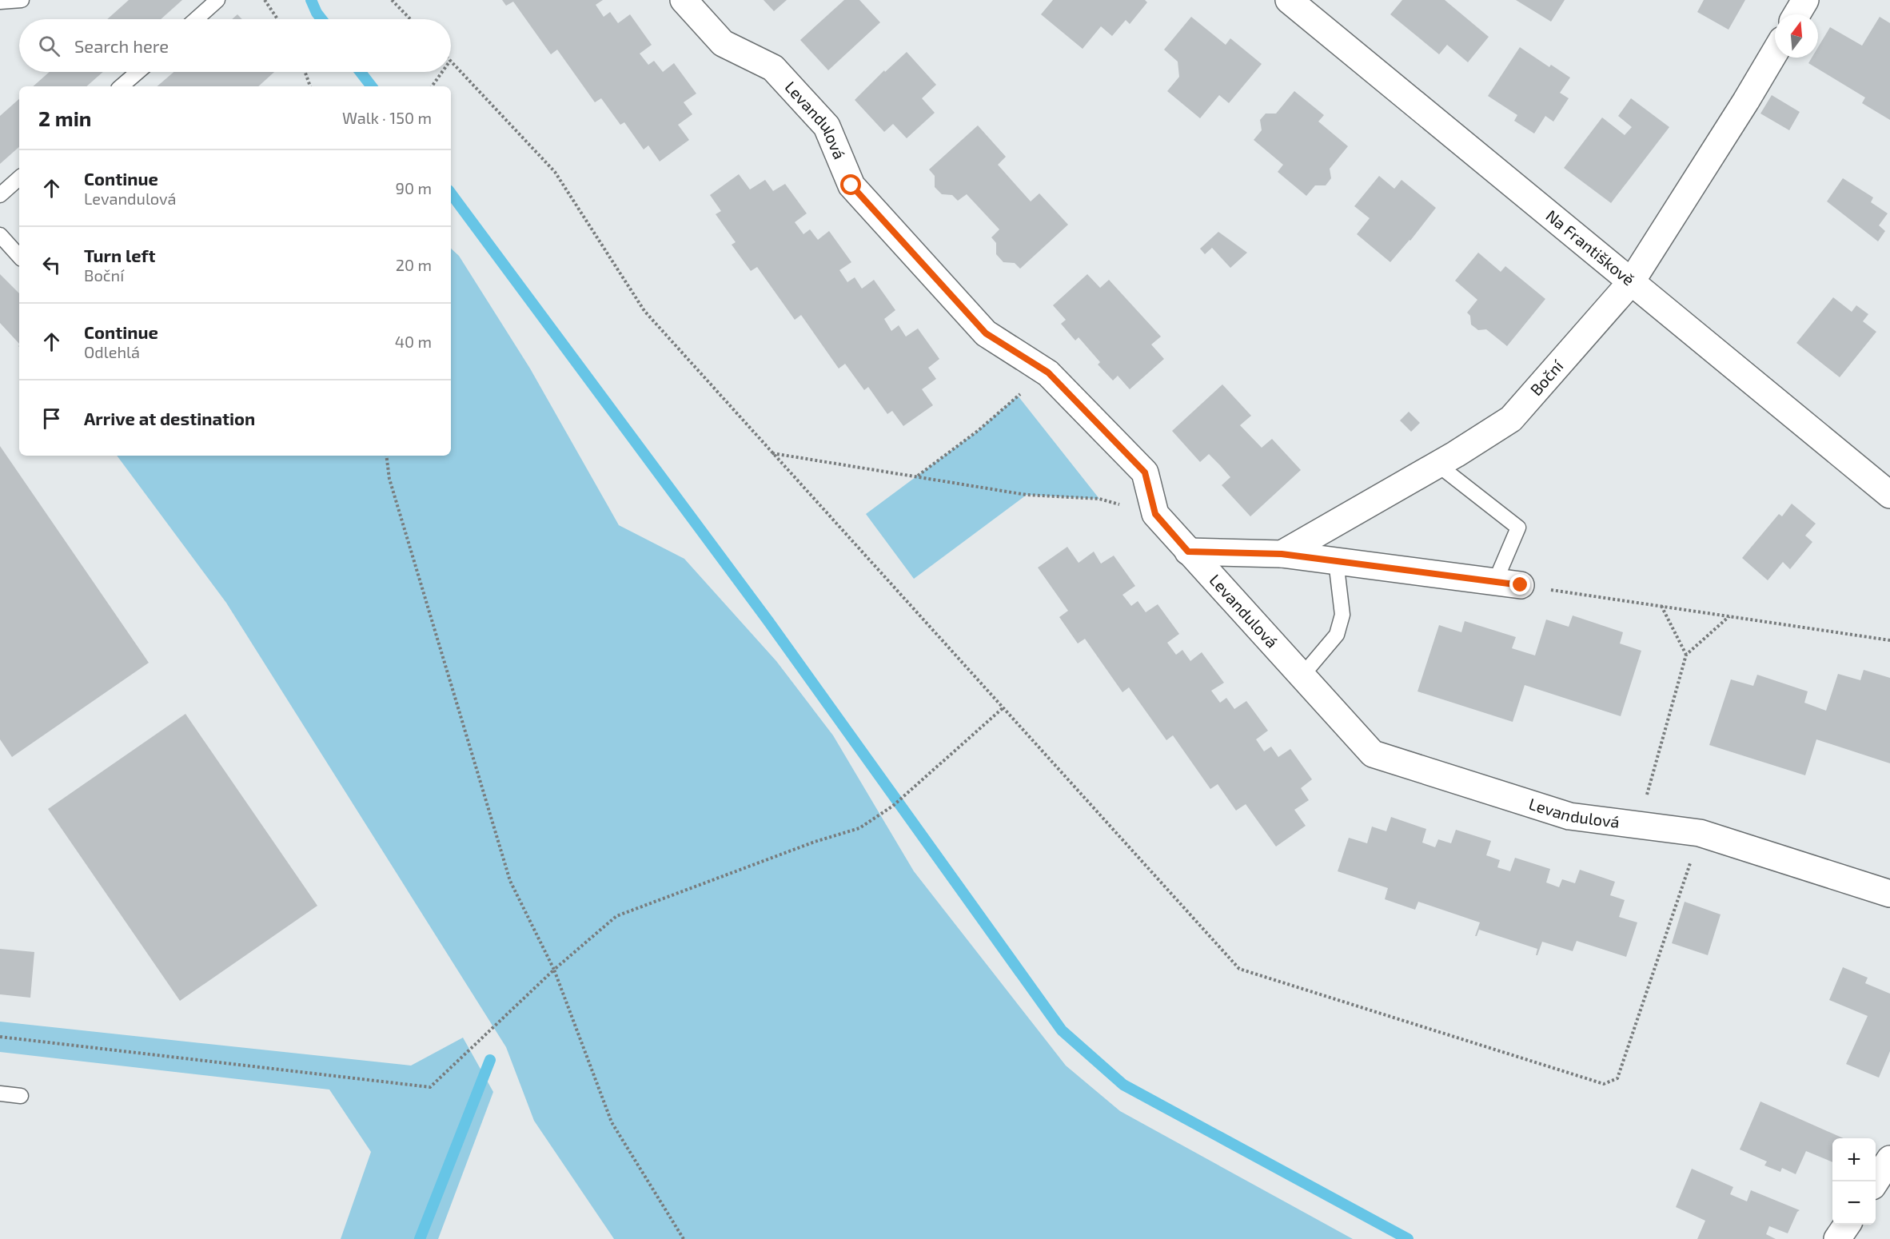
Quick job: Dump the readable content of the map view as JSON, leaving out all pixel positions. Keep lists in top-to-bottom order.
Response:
{
  "streets": {
    "street": ["Levandulová", "Na Františkově", "Boční"]
  },
  "crossings": [
    ["Na Františkově", "Boční"]
  ],
  "north": "top",
  "page": {
    "search": "Search here",
    "heading": ["2 min", "Walk · 150 m"],
    "list": [
      ["Continue", "Levandulová", "90 m"],
      ["Turn left", "Boční", "20 m"],
      ["Continue", "Odlehlá", "40 m"],
      "Arrive at destination"
    ],
    "map_buttons": ["+", "−"]
  }
}
